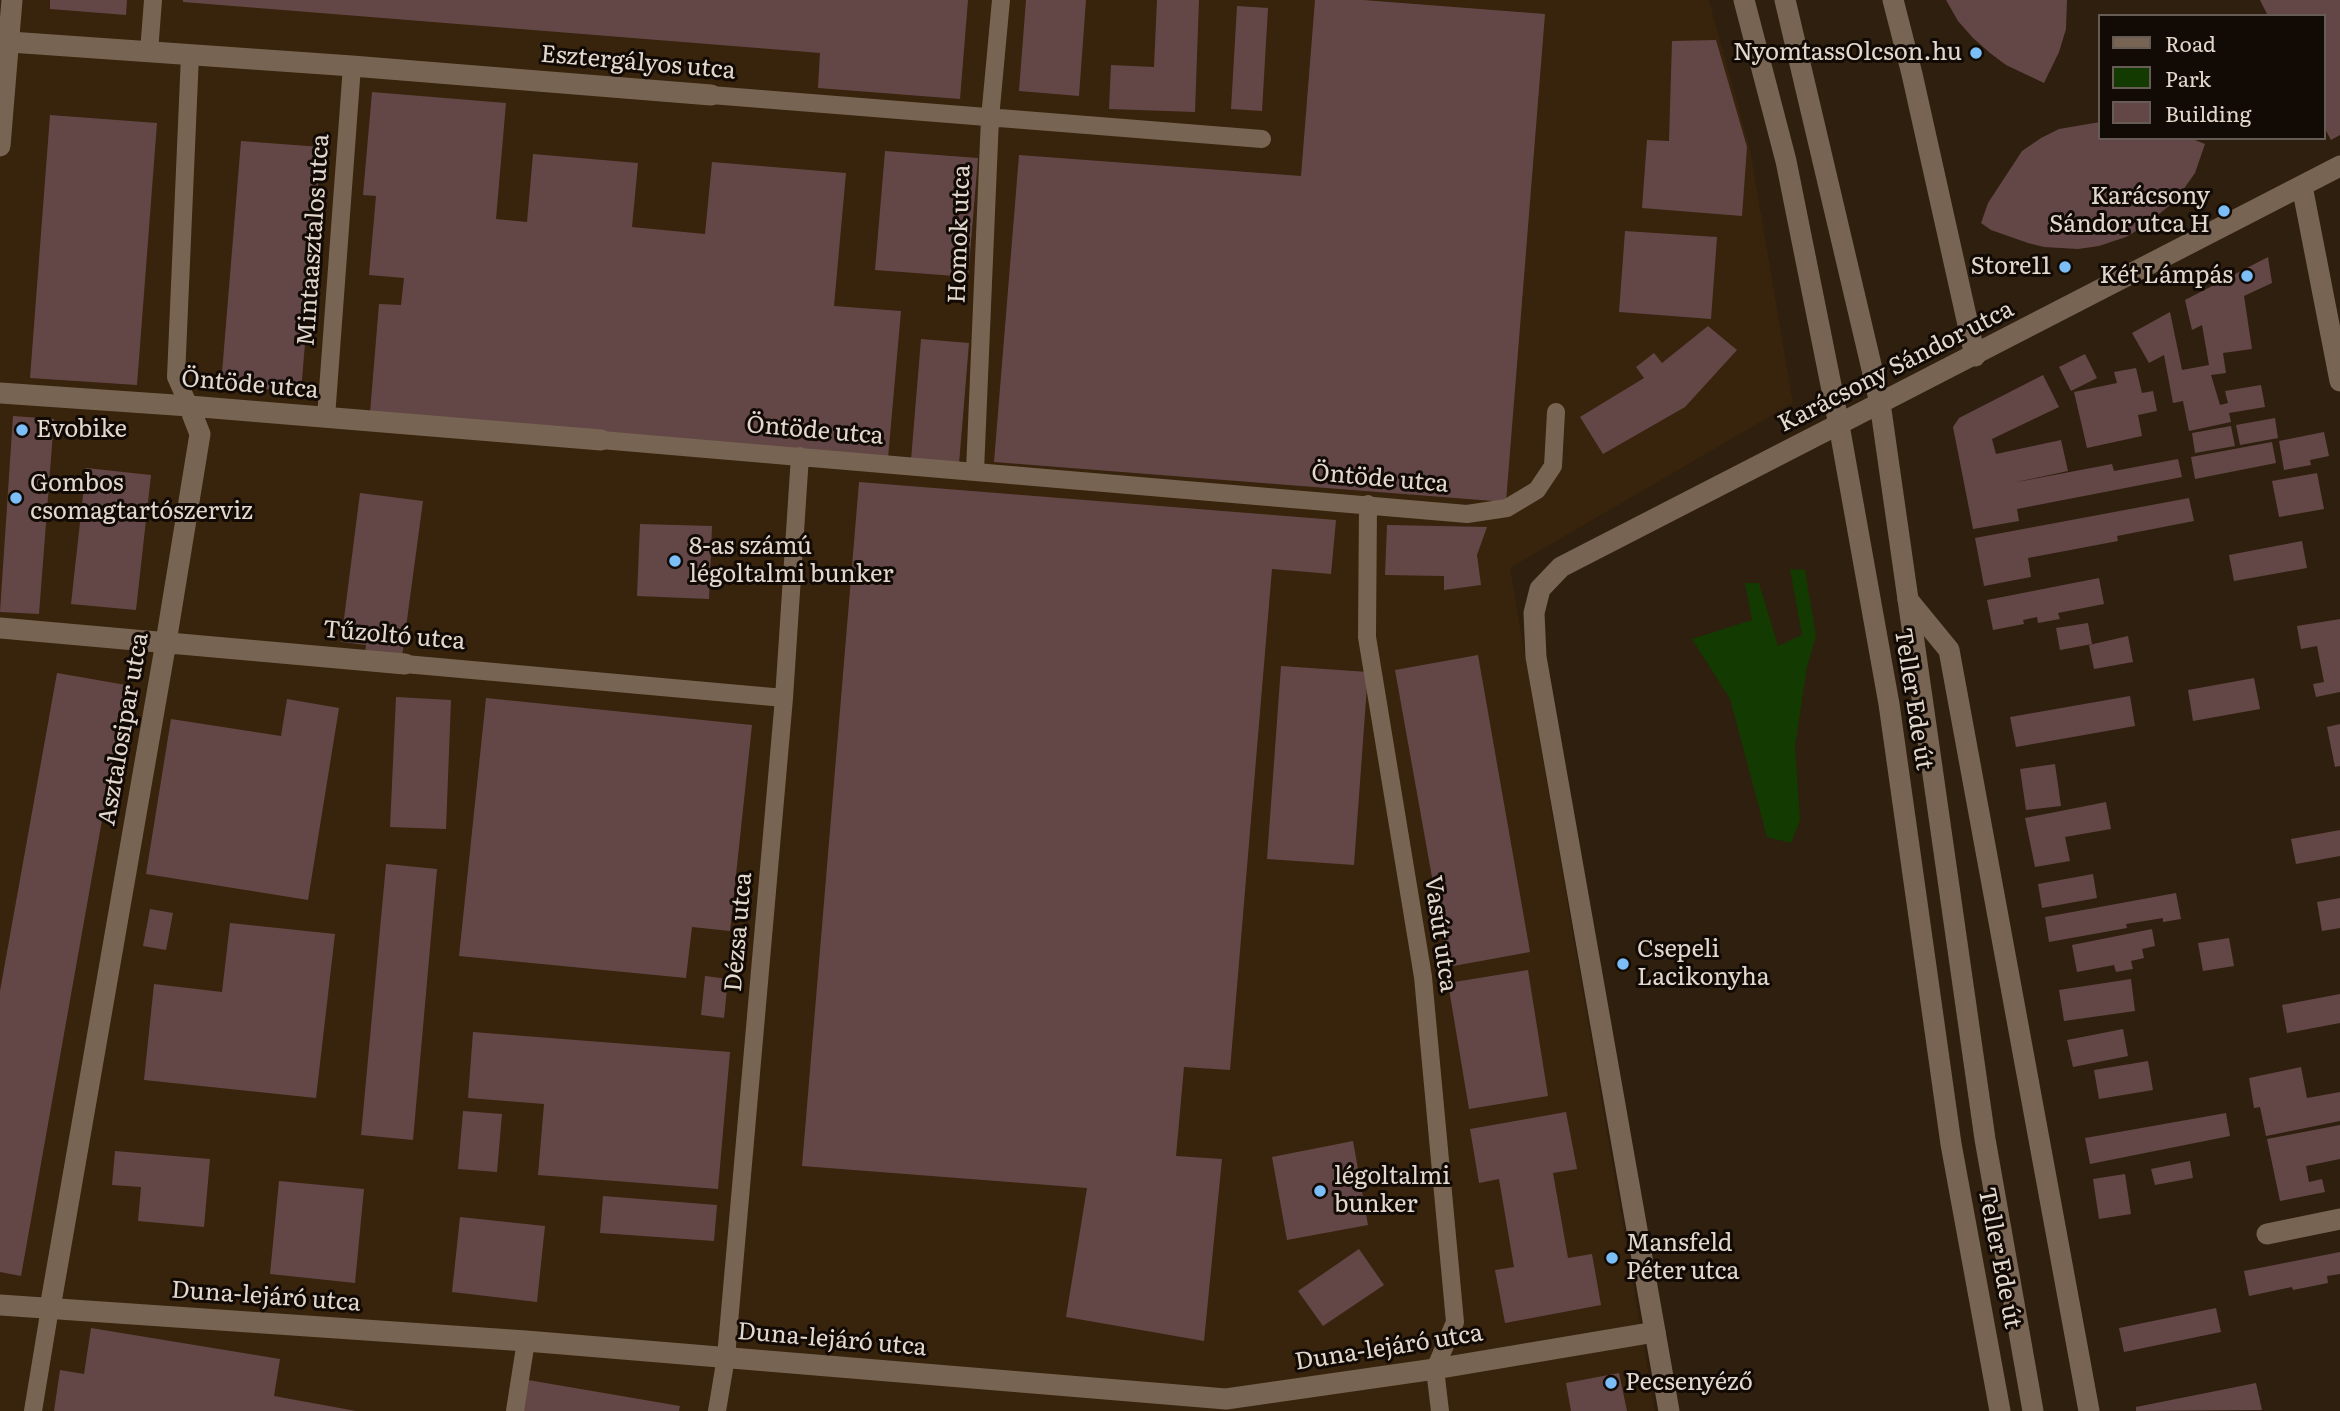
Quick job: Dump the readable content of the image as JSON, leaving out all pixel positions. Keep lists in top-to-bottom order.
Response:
{
  "streets": {
    "street": [
      "Esztergályos utca",
      "Karácsony Sándor utca",
      "Öntöde utca",
      "Tűzoltó utca",
      "Teller Ede út",
      "Asztalosipar utca",
      "Duna-lejáró utca"
    ],
    "lane": [
      "Homok utca",
      "Mintaasztalos utca",
      "Dézsa utca",
      "Vasút utca"
    ]
  },
  "crossings": [
    ["Esztergályos utca", "Homok utca"],
    ["Esztergályos utca", "Mintaasztalos utca"],
    ["Esztergályos utca", "Asztalosipar utca"],
    ["Homok utca", "Öntöde utca"],
    ["Mintaasztalos utca", "Öntöde utca"],
    ["Karácsony Sándor utca", "Teller Ede út"],
    ["Karácsony Sándor utca", "Duna-lejáró utca"],
    ["Öntöde utca", "Asztalosipar utca"],
    ["Öntöde utca", "Dézsa utca"],
    ["Öntöde utca", "Vasút utca"],
    ["Tűzoltó utca", "Asztalosipar utca"],
    ["Tűzoltó utca", "Dézsa utca"],
    ["Asztalosipar utca", "Duna-lejáró utca"],
    ["Dézsa utca", "Duna-lejáró utca"],
    ["Vasút utca", "Duna-lejáró utca"]
  ],
  "places": [
    "NyomtassOlcson.hu",
    "Karácsony Sándor utca H",
    "Store11",
    "Két Lámpás",
    "Evobike",
    "Gombos csomagtartószerviz",
    "8-as számú légoltalmi bunker",
    "Csepeli Lacikonyha",
    "légoltalmi bunker",
    "Mansfeld Péter utca",
    "Pecsenyéző"
  ],
  "legend": ["Road", "Park", "Building"]
}
